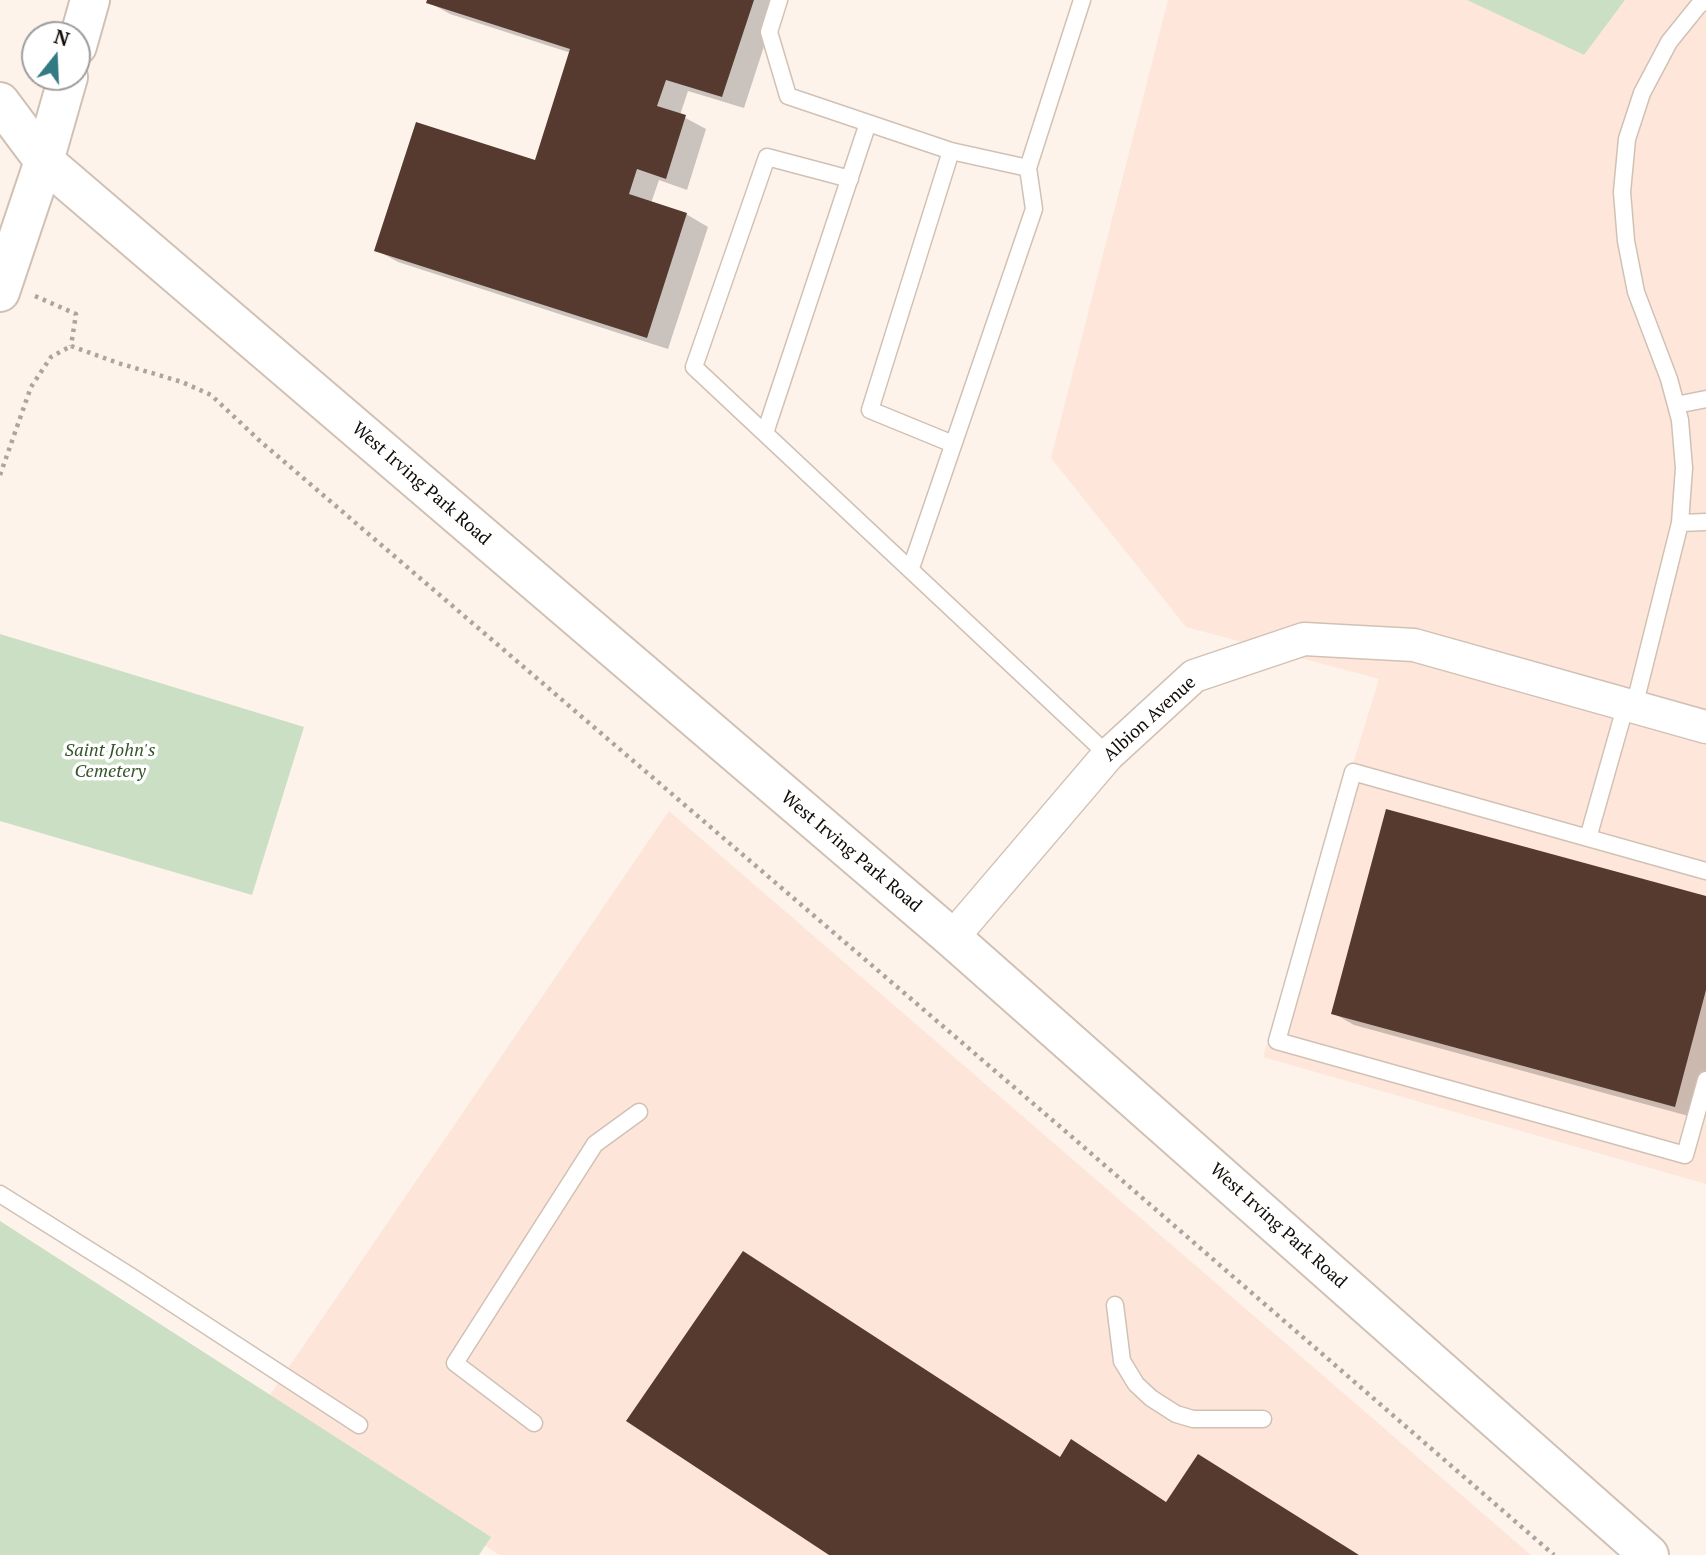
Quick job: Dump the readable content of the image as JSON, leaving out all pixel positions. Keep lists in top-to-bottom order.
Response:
{
  "streets": {
    "main road": ["West Irving Park Road"],
    "street": ["Albion Avenue"]
  },
  "crossings": [
    ["West Irving Park Road", "Albion Avenue"]
  ],
  "parks": ["Saint John's Cemetery"],
  "north": "top"
}
